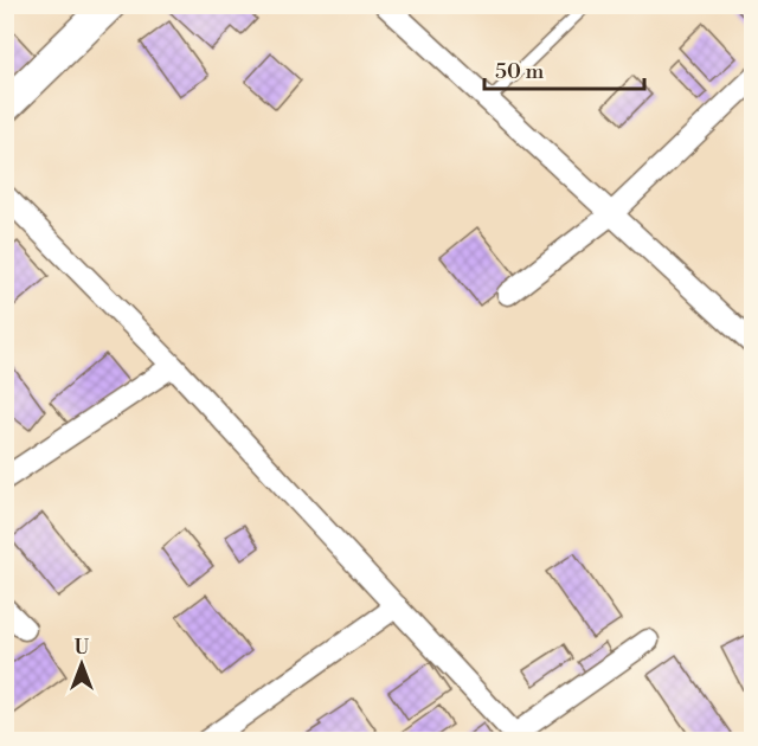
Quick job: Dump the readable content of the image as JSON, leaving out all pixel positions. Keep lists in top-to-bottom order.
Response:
{
  "scale_bar": "50 m",
  "north": "top"
}
